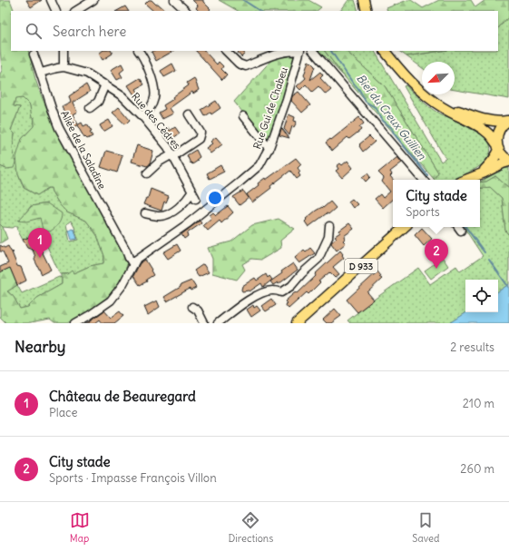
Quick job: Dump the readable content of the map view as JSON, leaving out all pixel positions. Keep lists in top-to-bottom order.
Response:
{
  "streets": {
    "main road": ["D 933"],
    "street": ["Rue Gui de Chabeu", "Rue des Cèdres", "Allée de la Saladine"]
  },
  "crossings": [
    ["Rue Gui de Chabeu", "Allée de la Saladine"],
    ["Rue des Cèdres", "Allée de la Saladine"]
  ],
  "water": ["Bief du Creux Guillien"],
  "north": "bottom left",
  "page": {
    "search": "Search here",
    "popup": ["City stade", "Sports"],
    "pins": ["1", "2"],
    "heading": ["Nearby", "2 results"],
    "list": [
      {
        "mark": "1",
        "name": "Château de Beauregard",
        "note": "Place",
        "value": "210 m"
      },
      {
        "mark": "2",
        "name": "City stade",
        "note": "Sports · Impasse François Villon",
        "value": "260 m"
      }
    ],
    "nav": ["Map", "Directions", "Saved"]
  }
}
